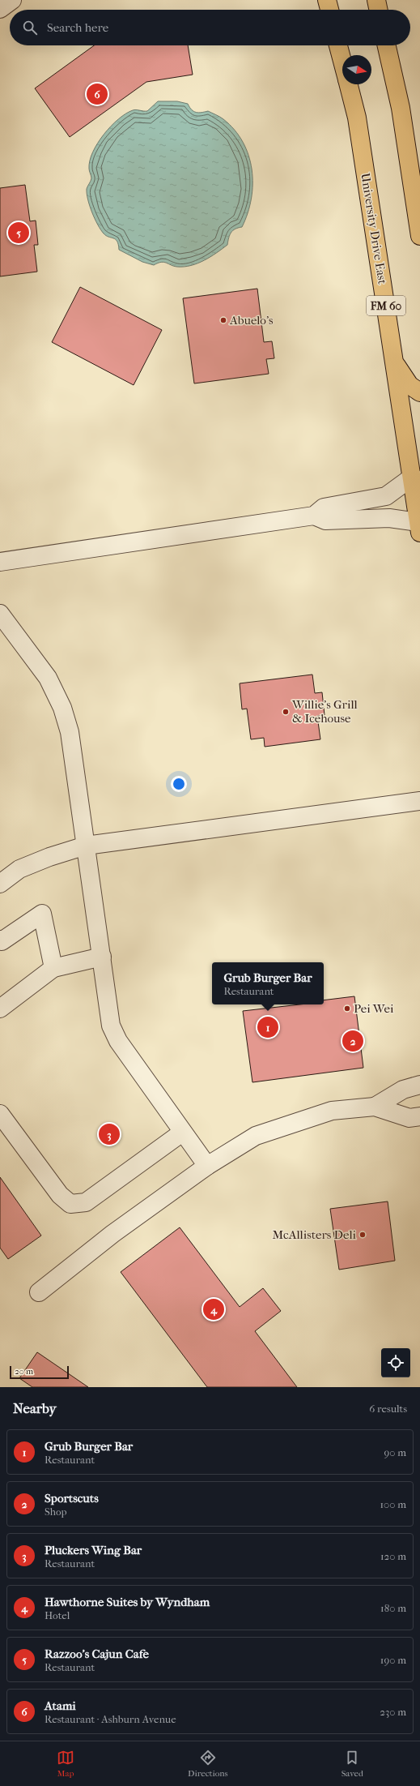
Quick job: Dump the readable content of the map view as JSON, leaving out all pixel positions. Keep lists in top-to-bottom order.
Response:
{
  "streets": {
    "main road": ["University Drive East", "FM 60"]
  },
  "places": [
    "Abuelo's",
    "Willie’s Grill & Icehouse",
    "Pei Wei",
    "McAllisters Deli"
  ],
  "scale_bar": "20 m",
  "north": "right",
  "page": {
    "search": "Search here",
    "pins": [
      "6",
      "5",
      "1",
      "2",
      "3",
      "4"
    ],
    "popup": ["Grub Burger Bar", "Restaurant"],
    "scale": "20 m",
    "heading": ["Nearby", "6 results"],
    "list": [
      {
        "mark": "1",
        "name": "Grub Burger Bar",
        "note": "Restaurant",
        "value": "90 m"
      },
      {
        "mark": "2",
        "name": "Sportscuts",
        "note": "Shop",
        "value": "100 m"
      },
      {
        "mark": "3",
        "name": "Pluckers Wing Bar",
        "note": "Restaurant",
        "value": "120 m"
      },
      {
        "mark": "4",
        "name": "Hawthorne Suites by Wyndham",
        "note": "Hotel",
        "value": "180 m"
      },
      {
        "mark": "5",
        "name": "Razzoo's Cajun Cafe",
        "note": "Restaurant",
        "value": "190 m"
      },
      {
        "mark": "6",
        "name": "Atami",
        "note": "Restaurant · Ashburn Avenue",
        "value": "230 m"
      }
    ],
    "nav": ["Map", "Directions", "Saved"]
  }
}
